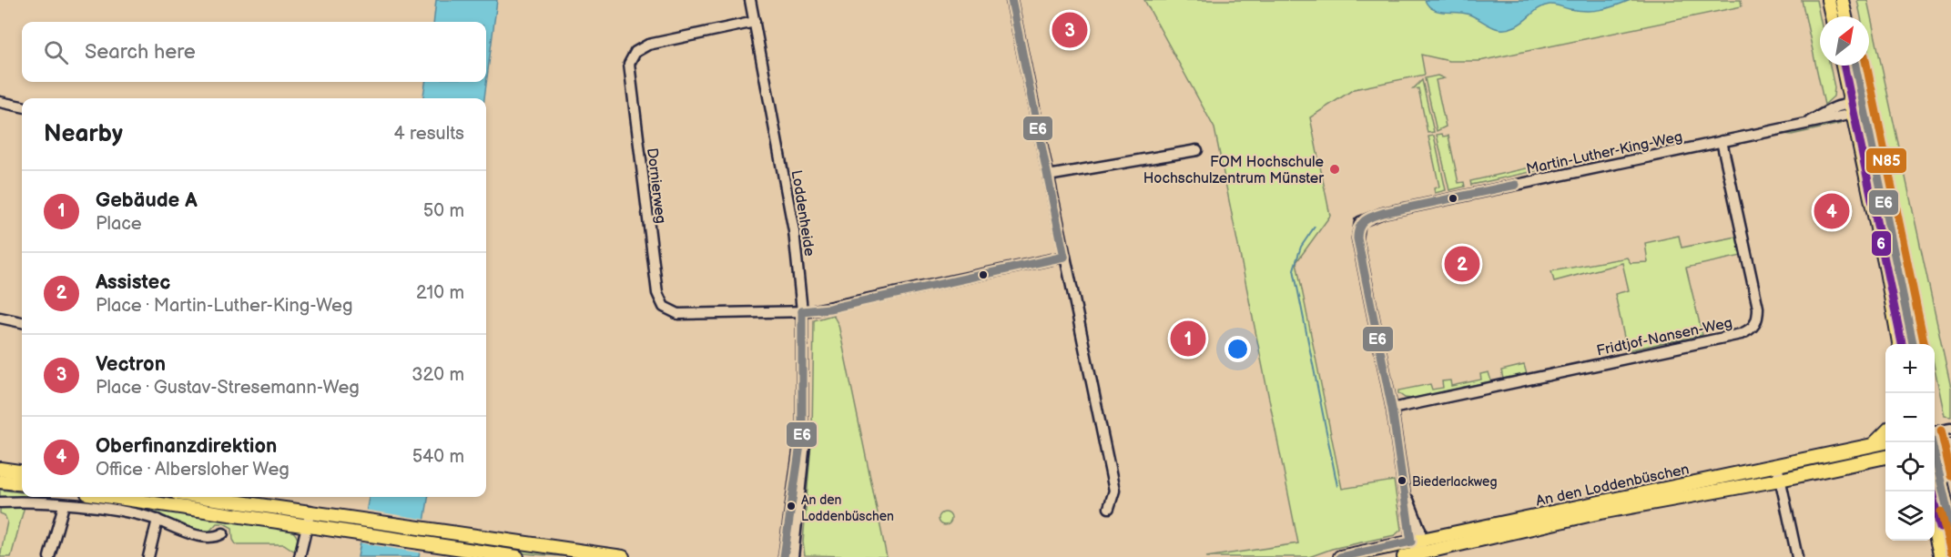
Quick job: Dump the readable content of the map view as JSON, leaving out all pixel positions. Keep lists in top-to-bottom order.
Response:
{
  "streets": {
    "main road": ["An den Loddenbüschen"],
    "street": [
      "Martin-Luther-King-Weg",
      "Dornierweg",
      "Loddenheide",
      "Fridtjof-Nansen-Weg"
    ]
  },
  "crossings": [
    ["Martin-Luther-King-Weg", "Fridtjof-Nansen-Weg"],
    ["Martin-Luther-King-Weg", "An den Loddenbüschen"],
    ["Dornierweg", "Loddenheide"]
  ],
  "places": ["FOM Hochschule Hochschulzentrum Münster", "Biederlackweg", "An den Loddenbüschen"],
  "lines": ["transit line E6", "transit line 6", "transit line N85"],
  "north": "top right",
  "page": {
    "pins": [
      "3",
      "4",
      "2",
      "1"
    ],
    "search": "Search here",
    "heading": ["Nearby", "4 results"],
    "list": [
      {
        "mark": "1",
        "name": "Gebäude A",
        "note": "Place",
        "value": "50 m"
      },
      {
        "mark": "2",
        "name": "Assistec",
        "note": "Place · Martin-Luther-King-Weg",
        "value": "210 m"
      },
      {
        "mark": "3",
        "name": "Vectron",
        "note": "Place · Gustav-Stresemann-Weg",
        "value": "320 m"
      },
      {
        "mark": "4",
        "name": "Oberfinanzdirektion",
        "note": "Office · Albersloher Weg",
        "value": "540 m"
      }
    ],
    "map_buttons": ["+", "−"]
  }
}
